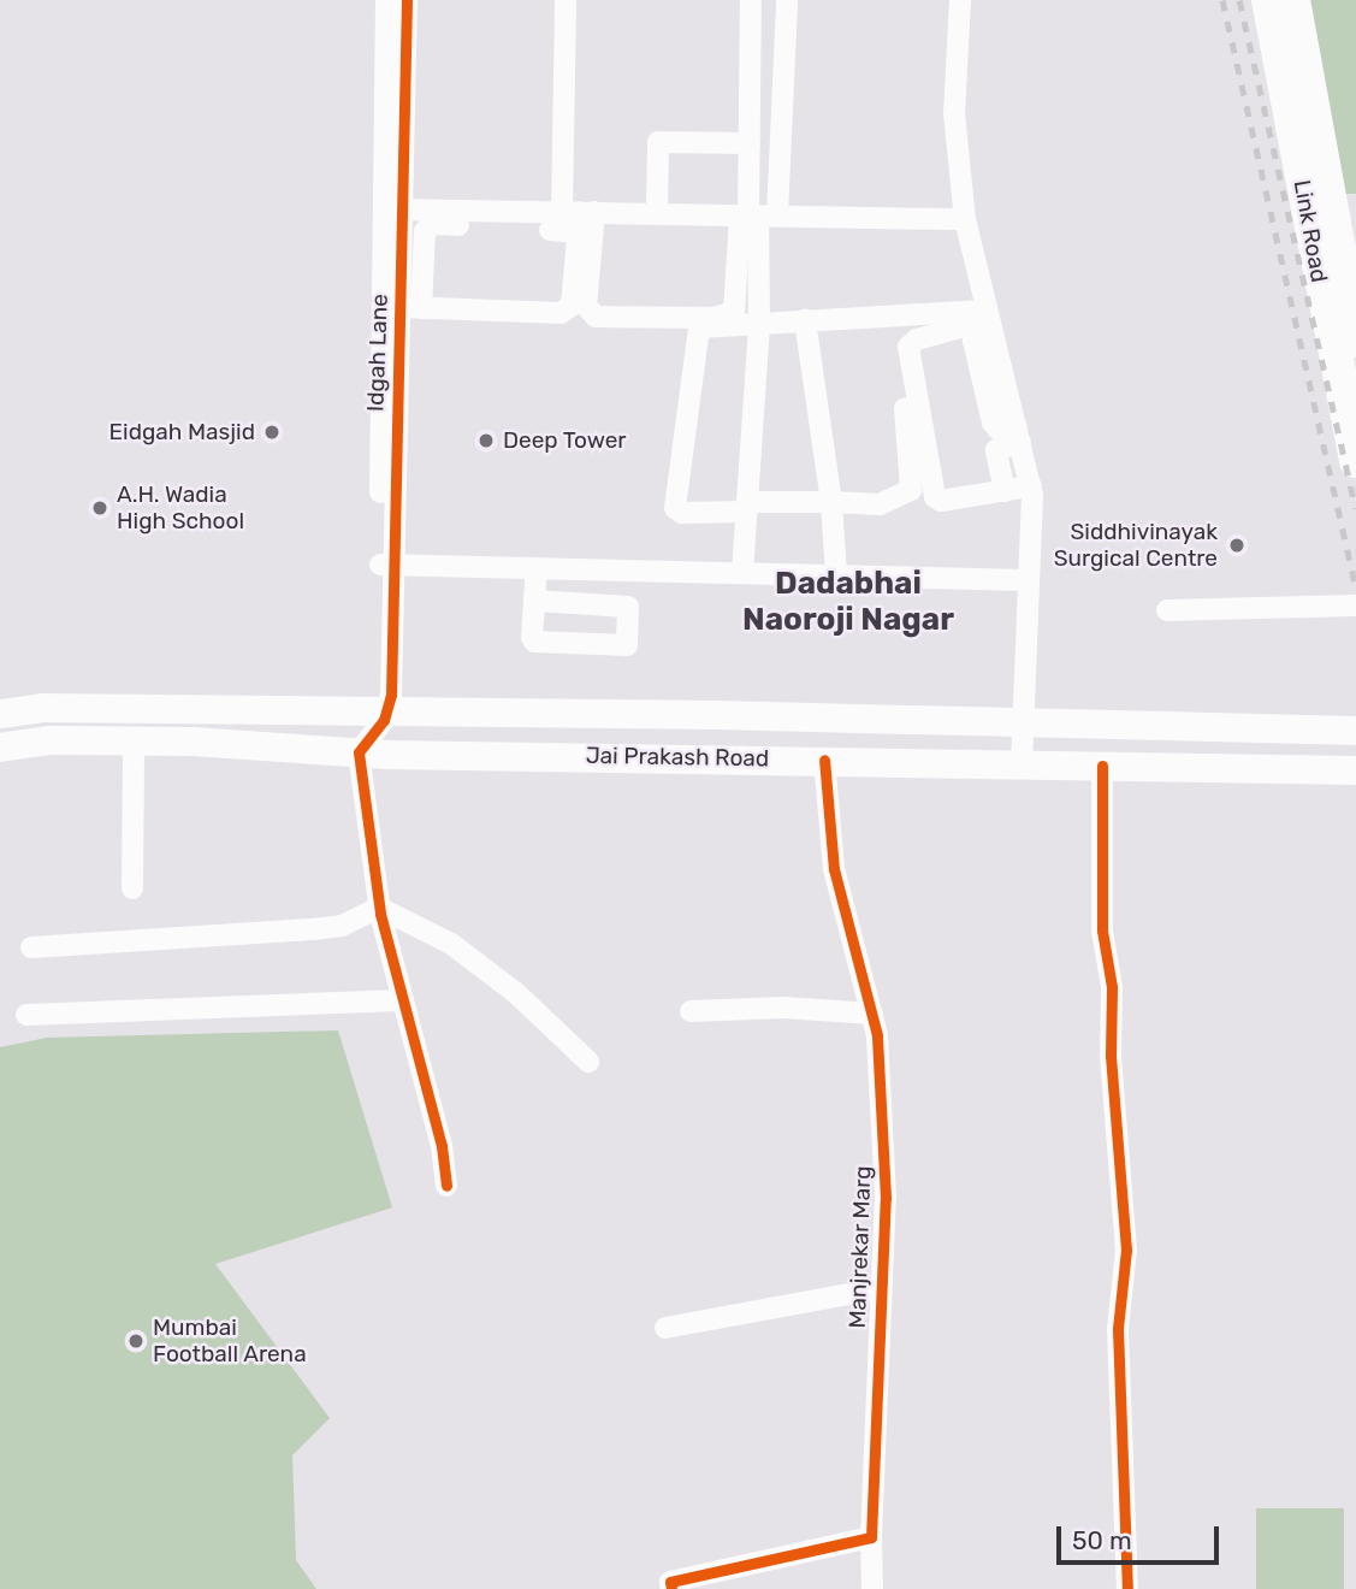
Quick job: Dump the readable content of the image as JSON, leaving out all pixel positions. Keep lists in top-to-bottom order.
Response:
{
  "streets": {
    "main road": ["Link Road", "Jai Prakash Road"],
    "street": ["Idgah Lane", "Manjrekar Marg"]
  },
  "crossings": [
    ["Idgah Lane", "Jai Prakash Road"],
    ["Jai Prakash Road", "Manjrekar Marg"]
  ],
  "districts": ["Dadabhai Naoroji Nagar"],
  "places": [
    "Eidgah Masjid",
    "Deep Tower",
    "A.H. Wadia High School",
    "Siddhivinayak Surgical Centre",
    "Mumbai Football Arena"
  ],
  "scale_bar": "50 m"
}
